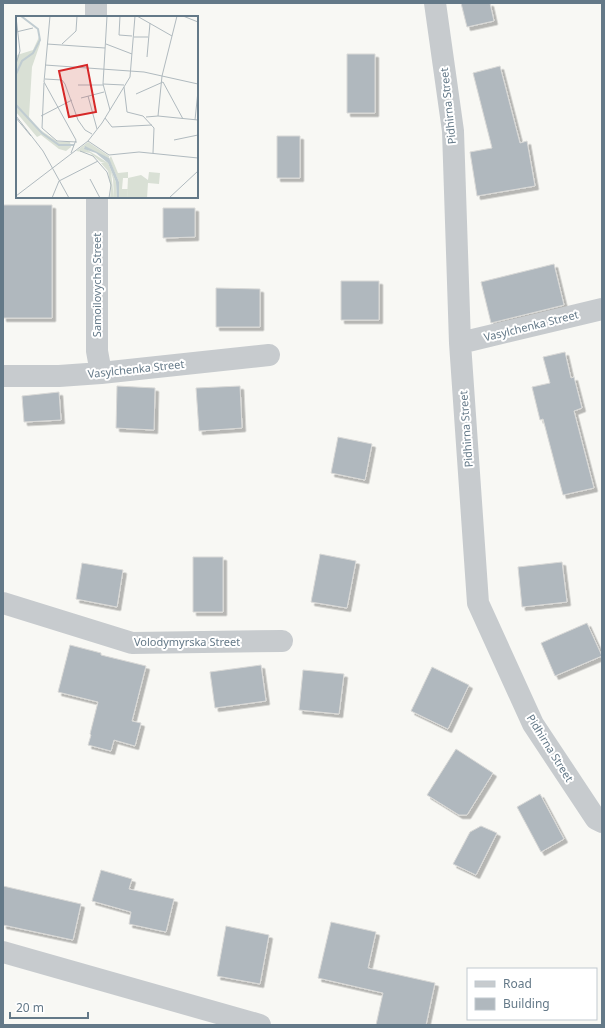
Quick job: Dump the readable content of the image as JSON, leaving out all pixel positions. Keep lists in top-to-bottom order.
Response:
{
  "streets": {
    "street": [
      "Pidhirna Street",
      "Samoilovycha Street",
      "Vasylchenka Street",
      "Volodymyrska Street"
    ]
  },
  "crossings": [
    ["Pidhirna Street", "Vasylchenka Street"],
    ["Samoilovycha Street", "Vasylchenka Street"]
  ],
  "legend": ["Road", "Building"],
  "scale_bar": "20 m"
}
